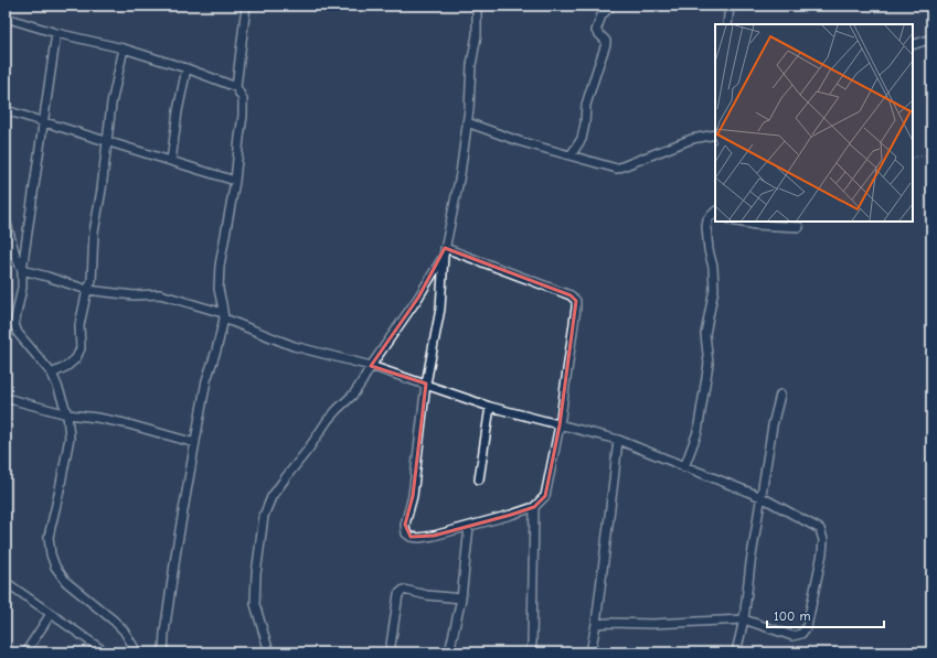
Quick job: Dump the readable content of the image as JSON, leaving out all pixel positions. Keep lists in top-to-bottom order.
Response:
{
  "scale_bar": "100 m"
}
